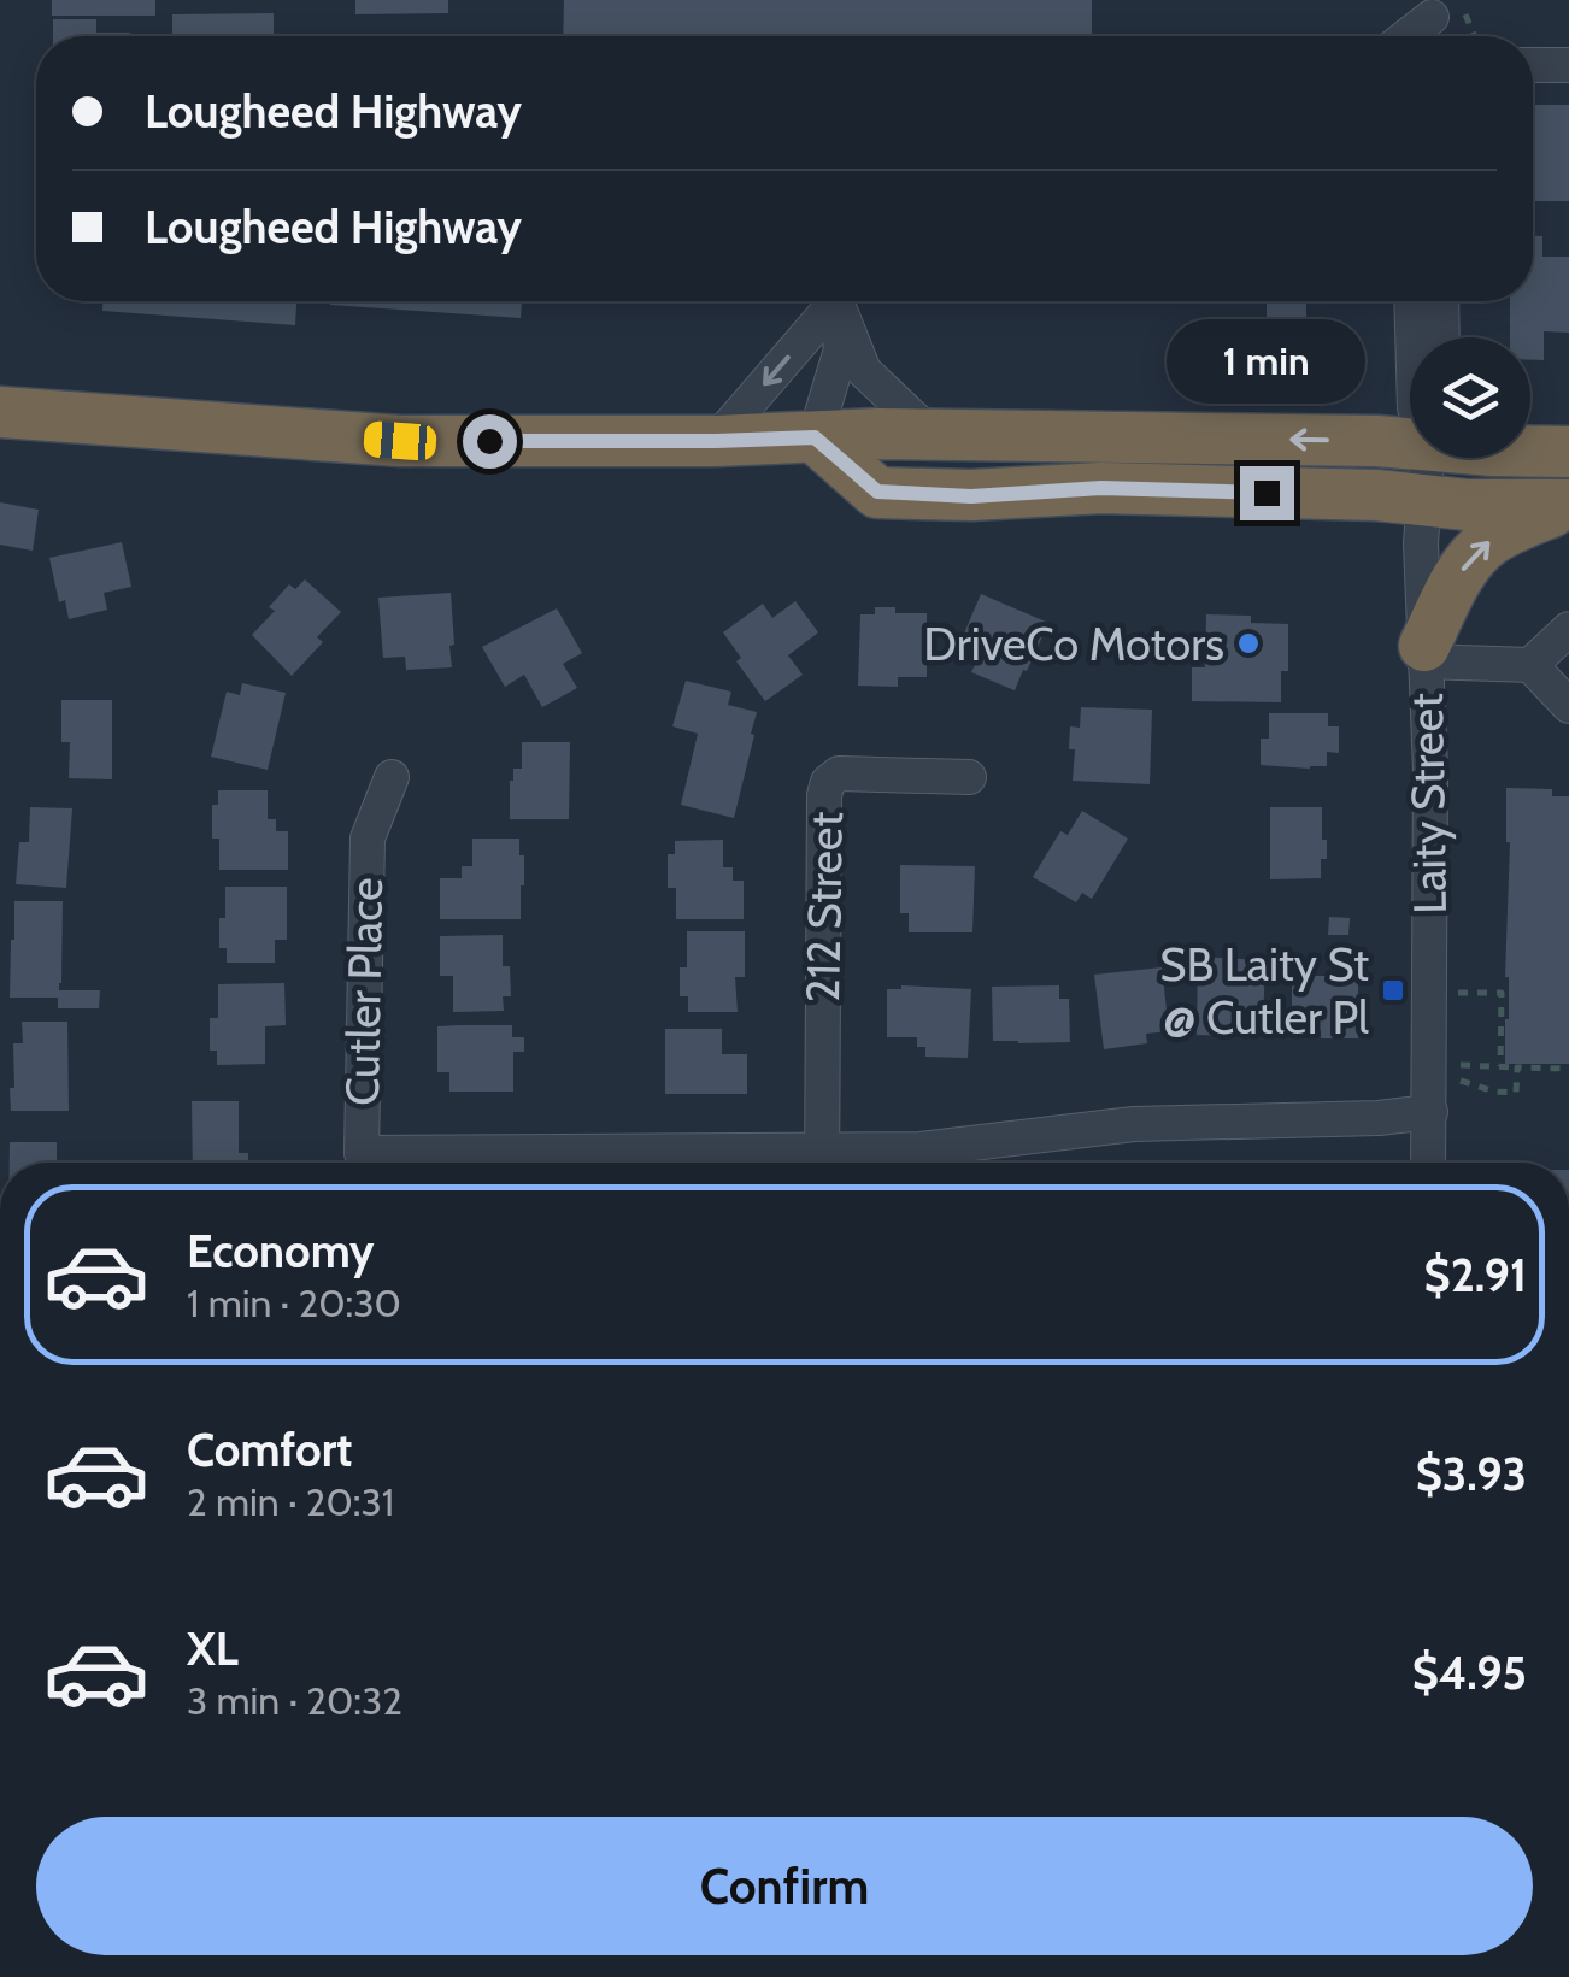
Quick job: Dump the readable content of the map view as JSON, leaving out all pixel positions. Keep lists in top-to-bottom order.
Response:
{
  "streets": {
    "street": ["Laity Street", "212 Street", "Cutler Place"]
  },
  "crossings": [
    ["Laity Street", "Cutler Place"]
  ],
  "places": {
    "other": ["DriveCo Motors"],
    "transit": ["SB Laity St @ Cutler Pl"]
  },
  "page": {
    "banner": ["Lougheed Highway", "Lougheed Highway"],
    "bubble": "1 min",
    "list": [
      {
        "name": "Economy",
        "note": "1 min · 20:30",
        "value": "$2.91"
      },
      {
        "name": "Comfort",
        "note": "2 min · 20:31",
        "value": "$3.93"
      },
      {
        "name": "XL",
        "note": "3 min · 20:32",
        "value": "$4.95"
      }
    ],
    "buttons": "Confirm"
  }
}
